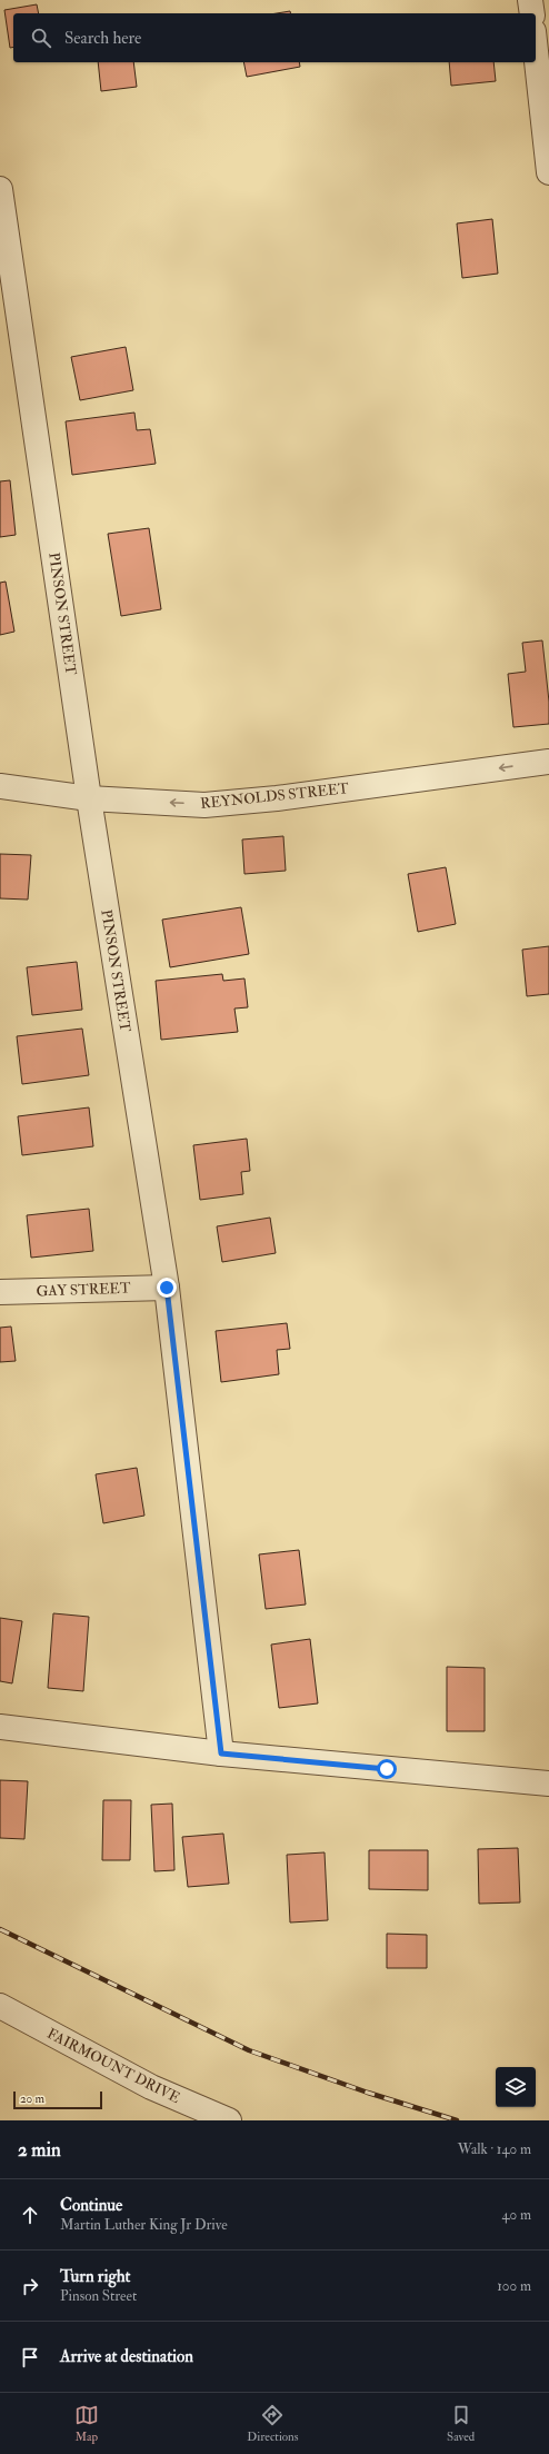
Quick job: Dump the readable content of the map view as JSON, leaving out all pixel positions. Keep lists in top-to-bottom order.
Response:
{
  "streets": {
    "street": [
      "PINSON STREET",
      "REYNOLDS STREET",
      "GAY STREET",
      "FAIRMOUNT DRIVE"
    ]
  },
  "crossings": [
    ["PINSON STREET", "REYNOLDS STREET"],
    ["PINSON STREET", "GAY STREET"]
  ],
  "one_way": ["REYNOLDS STREET"],
  "scale_bar": "20 m",
  "page": {
    "search": "Search here",
    "scale": "20 m",
    "heading": ["2 min", "Walk · 140 m"],
    "list": [
      ["Continue", "Martin Luther King Jr Drive", "40 m"],
      ["Turn right", "Pinson Street", "100 m"],
      "Arrive at destination"
    ],
    "nav": ["Map", "Directions", "Saved"]
  }
}
